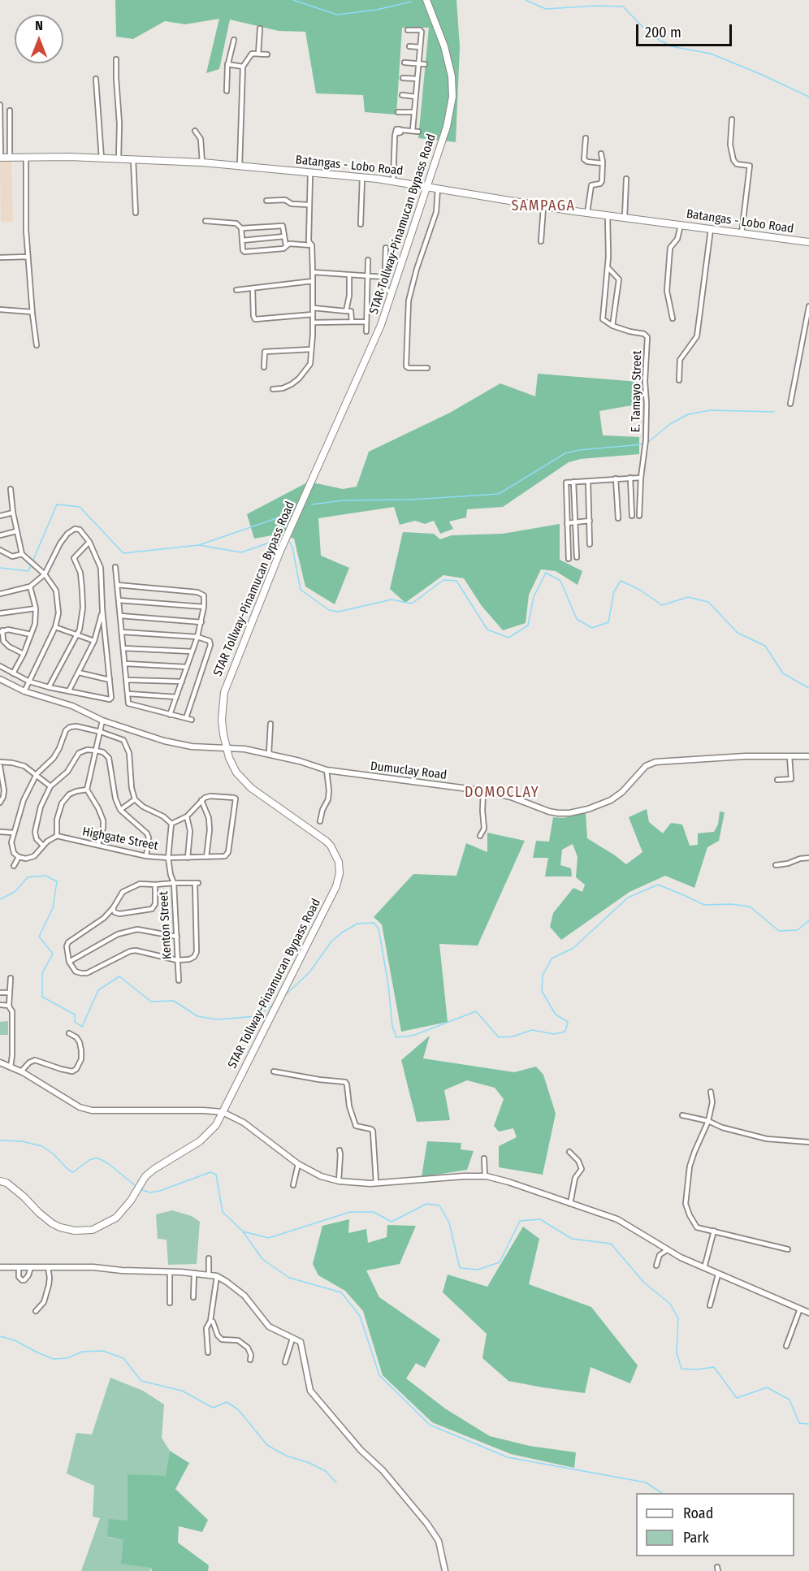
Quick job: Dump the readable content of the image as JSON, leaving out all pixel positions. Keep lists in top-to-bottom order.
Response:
{
  "streets": {
    "main road": ["Batangas - Lobo Road", "STAR Tollway-Pinamucan Bypass Road"],
    "street": [
      "E. Tamayo Street",
      "Dumuclay Road",
      "Highgate Street",
      "Kenton Street"
    ]
  },
  "crossings": [
    ["Batangas - Lobo Road", "STAR Tollway-Pinamucan Bypass Road"],
    ["STAR Tollway-Pinamucan Bypass Road", "Dumuclay Road"],
    ["Highgate Street", "Kenton Street"]
  ],
  "districts": ["SAMPAGA", "DOMOCLAY"],
  "legend": ["Road", "Park"],
  "scale_bar": "200 m",
  "north": "top"
}
